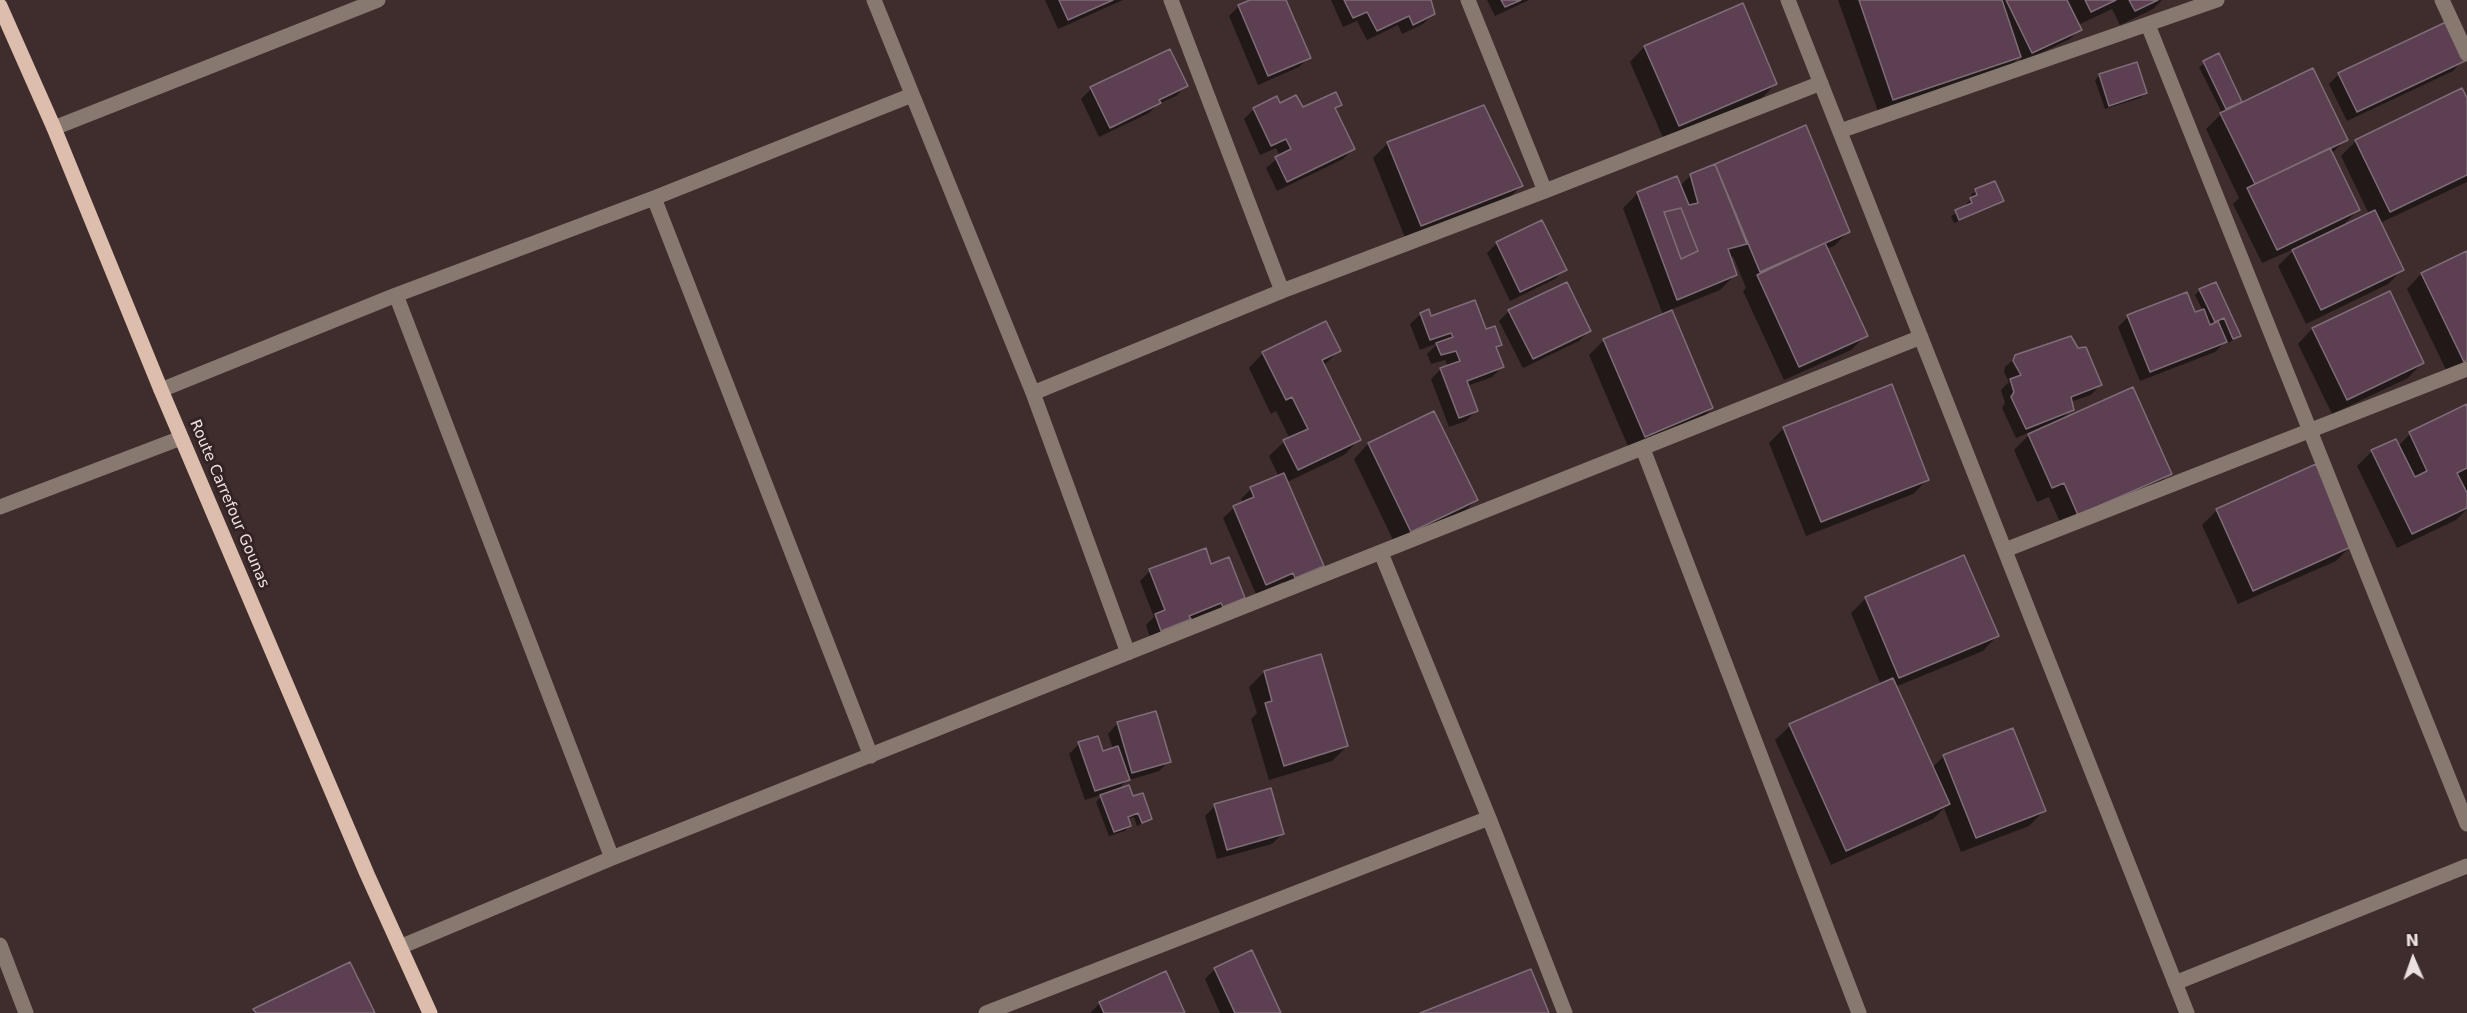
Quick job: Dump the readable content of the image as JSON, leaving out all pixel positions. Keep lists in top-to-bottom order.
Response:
{
  "streets": {
    "main road": ["Route Carrefour Gounas"]
  },
  "north": "top"
}
